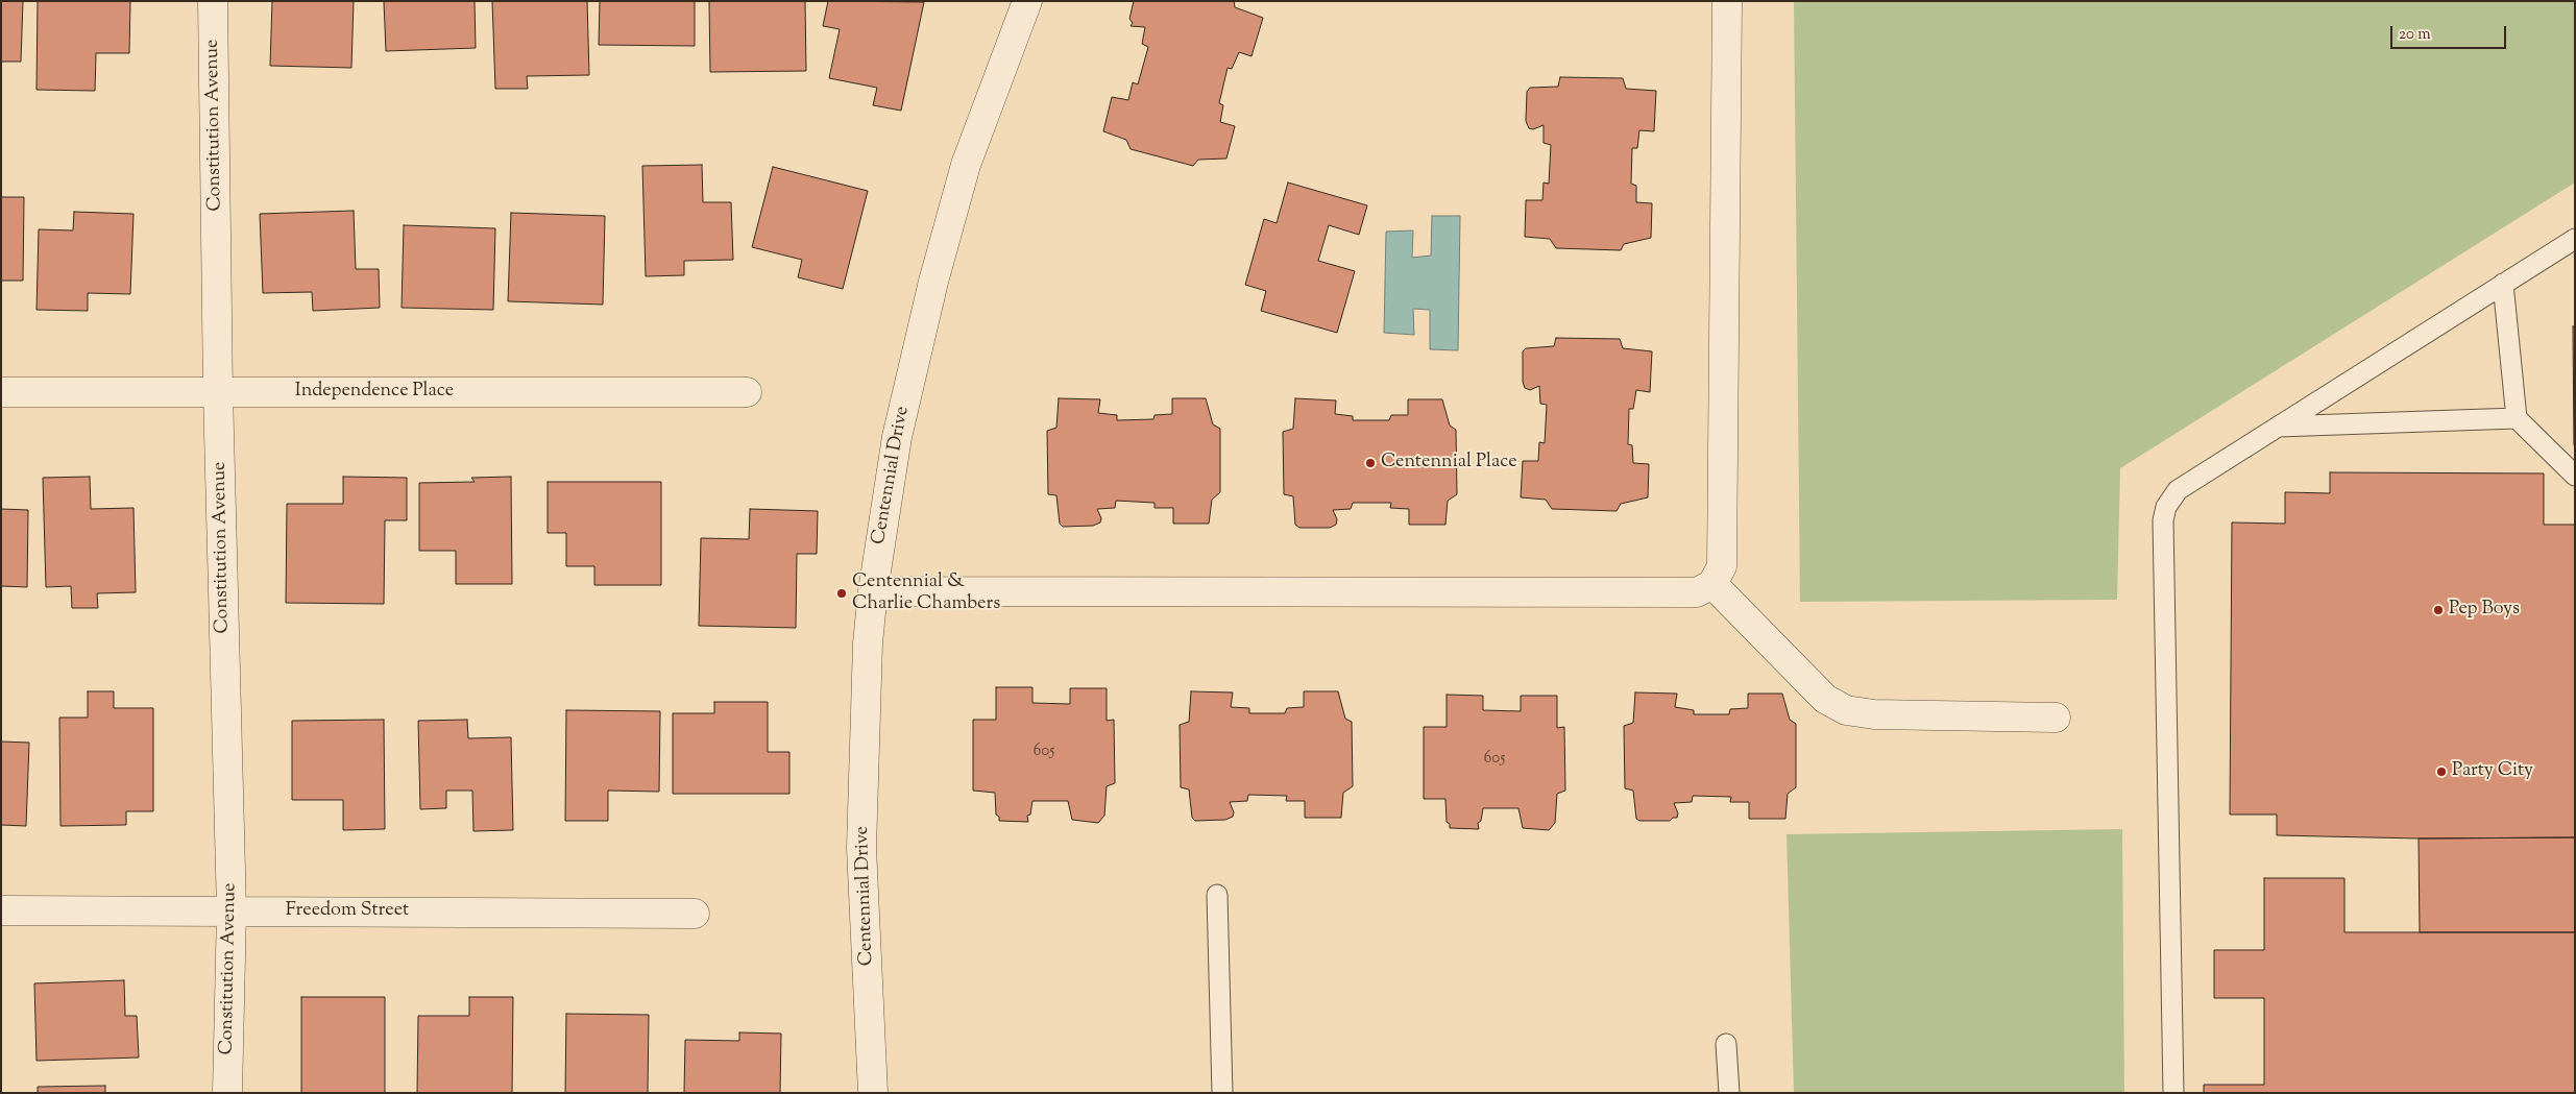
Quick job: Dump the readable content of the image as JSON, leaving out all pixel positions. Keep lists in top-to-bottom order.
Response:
{
  "streets": {
    "street": [
      "Constitution Avenue",
      "Independence Place",
      "Centennial Drive",
      "Freedom Street"
    ]
  },
  "crossings": [
    ["Constitution Avenue", "Independence Place"],
    ["Constitution Avenue", "Freedom Street"]
  ],
  "places": [
    "Centennial Place",
    "Centennial & Charlie Chambers",
    "Pep Boys",
    "Party City"
  ],
  "house_numbers": ["605", "605"],
  "scale_bar": "20 m"
}
